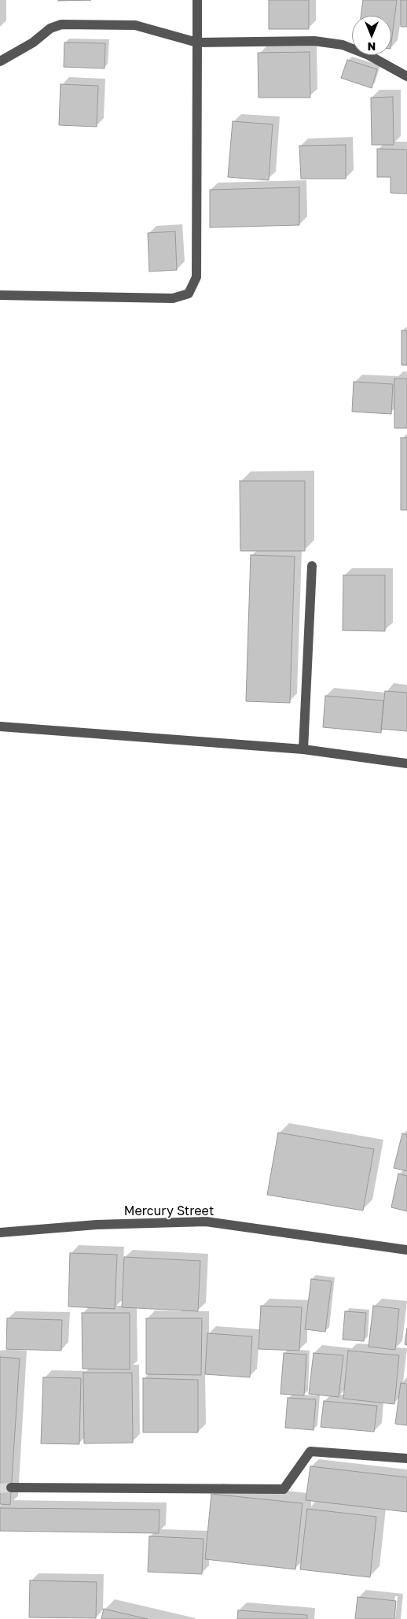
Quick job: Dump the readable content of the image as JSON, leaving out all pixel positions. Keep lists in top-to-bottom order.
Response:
{
  "streets": {
    "street": ["Mercury Street"]
  },
  "north": "bottom"
}
